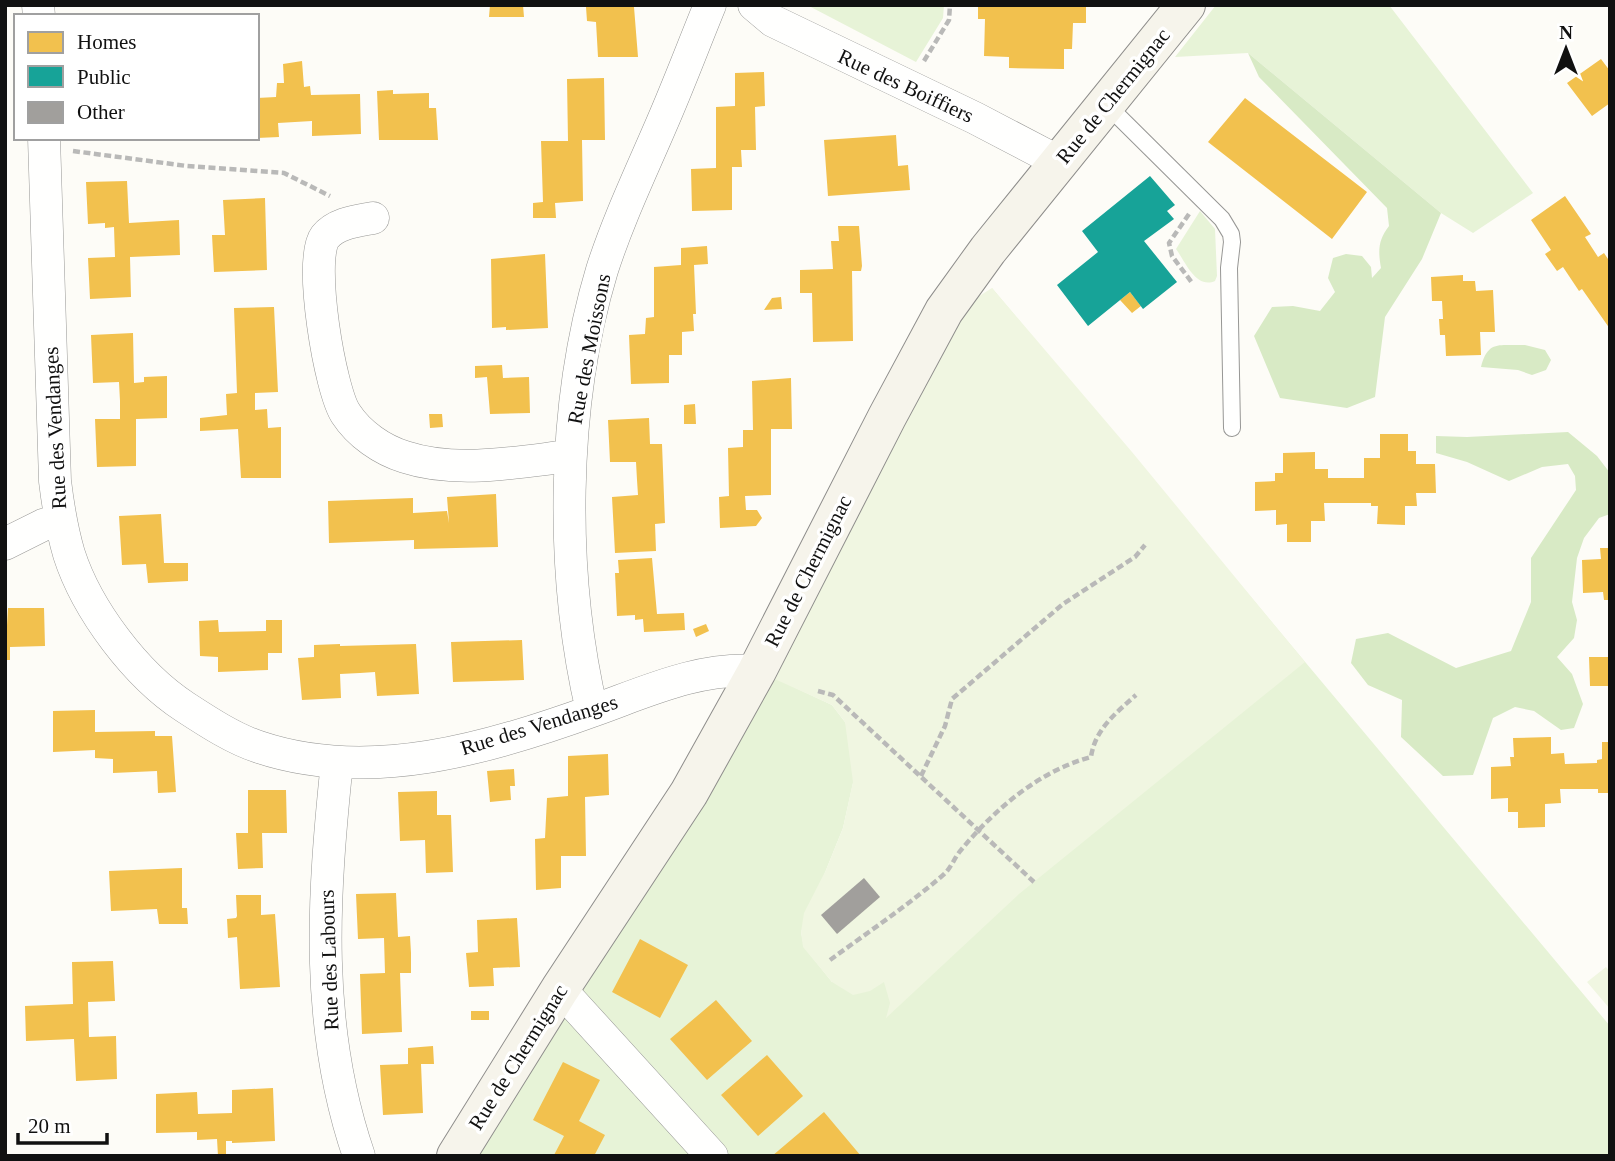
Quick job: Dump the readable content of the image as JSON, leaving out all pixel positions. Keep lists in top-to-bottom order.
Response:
{
  "streets": {
    "street": [
      "Rue des Boiffiers",
      "Rue de Chermignac",
      "Rue des Moissons",
      "Rue des Vendanges",
      "Rue des Labours"
    ]
  },
  "crossings": [
    ["Rue des Boiffiers", "Rue de Chermignac"],
    ["Rue de Chermignac", "Rue des Vendanges"],
    ["Rue des Moissons", "Rue des Vendanges"],
    ["Rue des Vendanges", "Rue des Labours"]
  ],
  "legend": ["Homes", "Public", "Other"],
  "scale_bar": "20 m",
  "north": "top"
}
